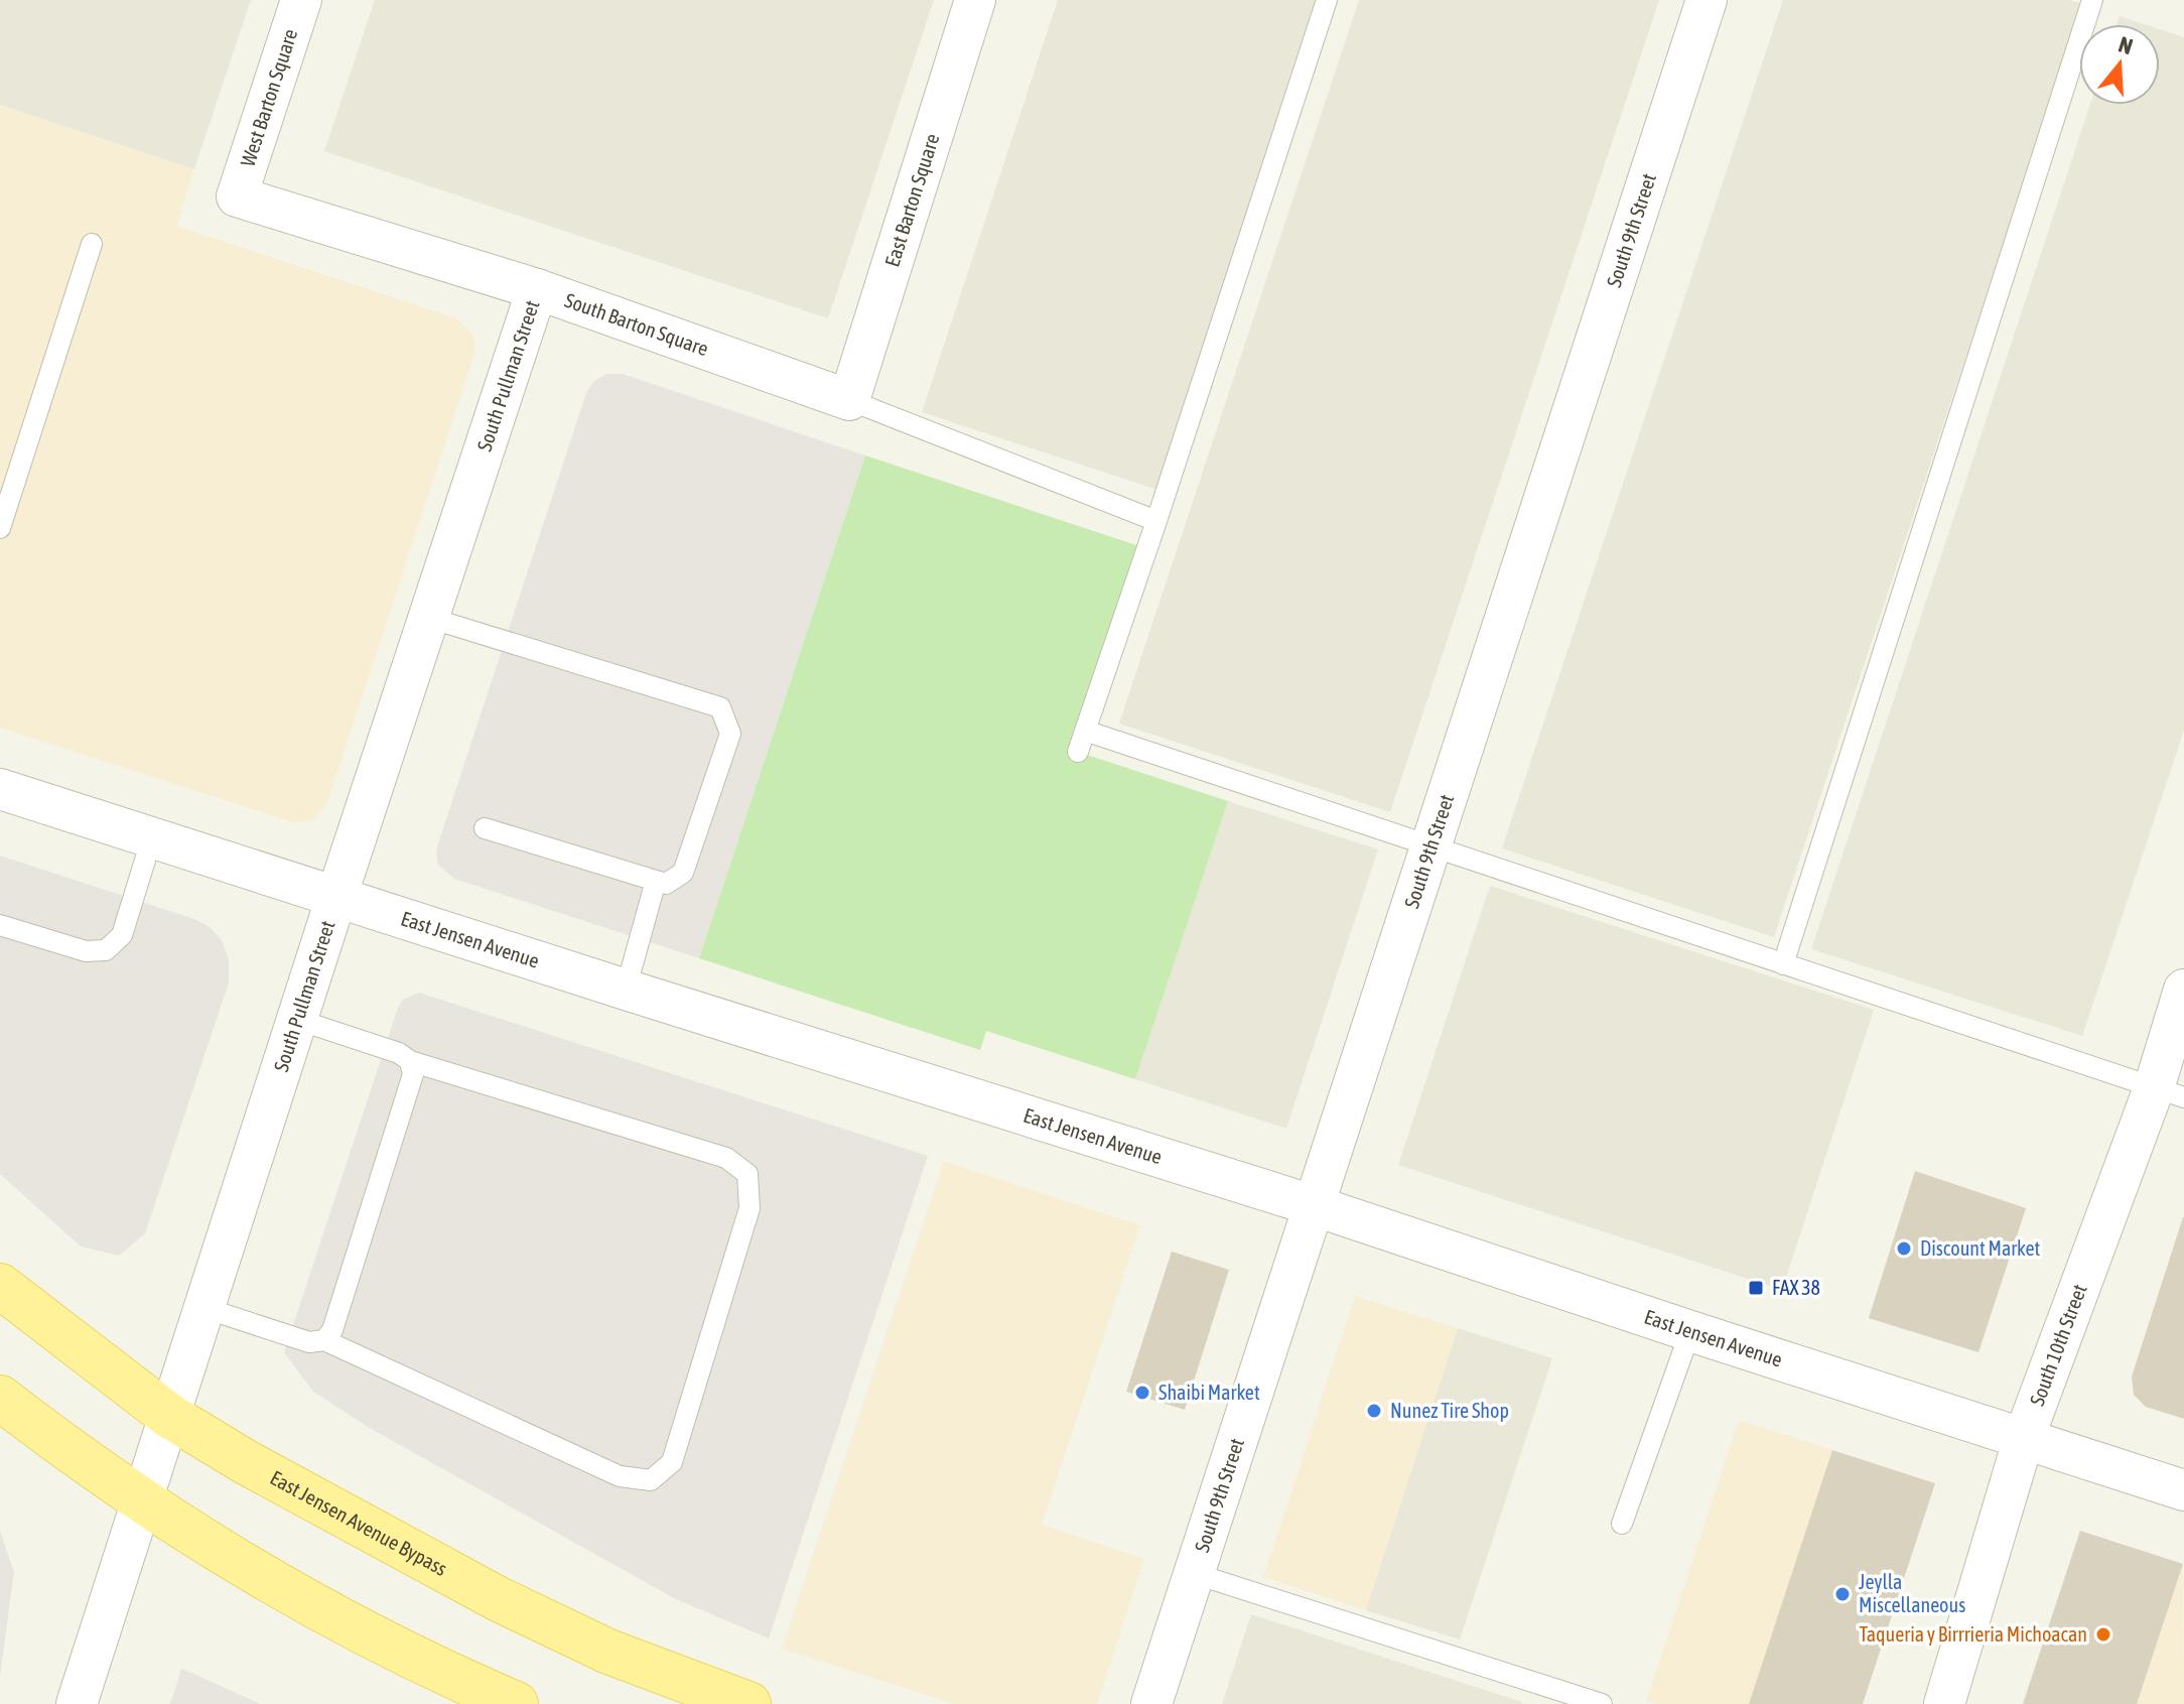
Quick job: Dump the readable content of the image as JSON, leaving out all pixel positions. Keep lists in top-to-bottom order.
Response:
{
  "streets": {
    "main road": ["East Jensen Avenue Bypass"],
    "street": [
      "West Barton Square",
      "East Barton Square",
      "South 9th Street",
      "South Barton Square",
      "South Pullman Street",
      "East Jensen Avenue",
      "South 10th Street"
    ]
  },
  "crossings": [
    ["West Barton Square", "South Barton Square"],
    ["East Barton Square", "South Barton Square"],
    ["South 9th Street", "East Jensen Avenue"],
    ["South Barton Square", "South Pullman Street"],
    ["South Pullman Street", "East Jensen Avenue"],
    ["South Pullman Street", "East Jensen Avenue Bypass"],
    ["East Jensen Avenue", "South 10th Street"]
  ],
  "places": {
    "other": [
      "Discount Market",
      "Shaibi Market",
      "Nunez Tire Shop",
      "Jeylla Miscellaneous",
      "Taqueria y Birrrieria Michoacan"
    ],
    "transit": ["FAX 38"]
  },
  "north": "top"
}
